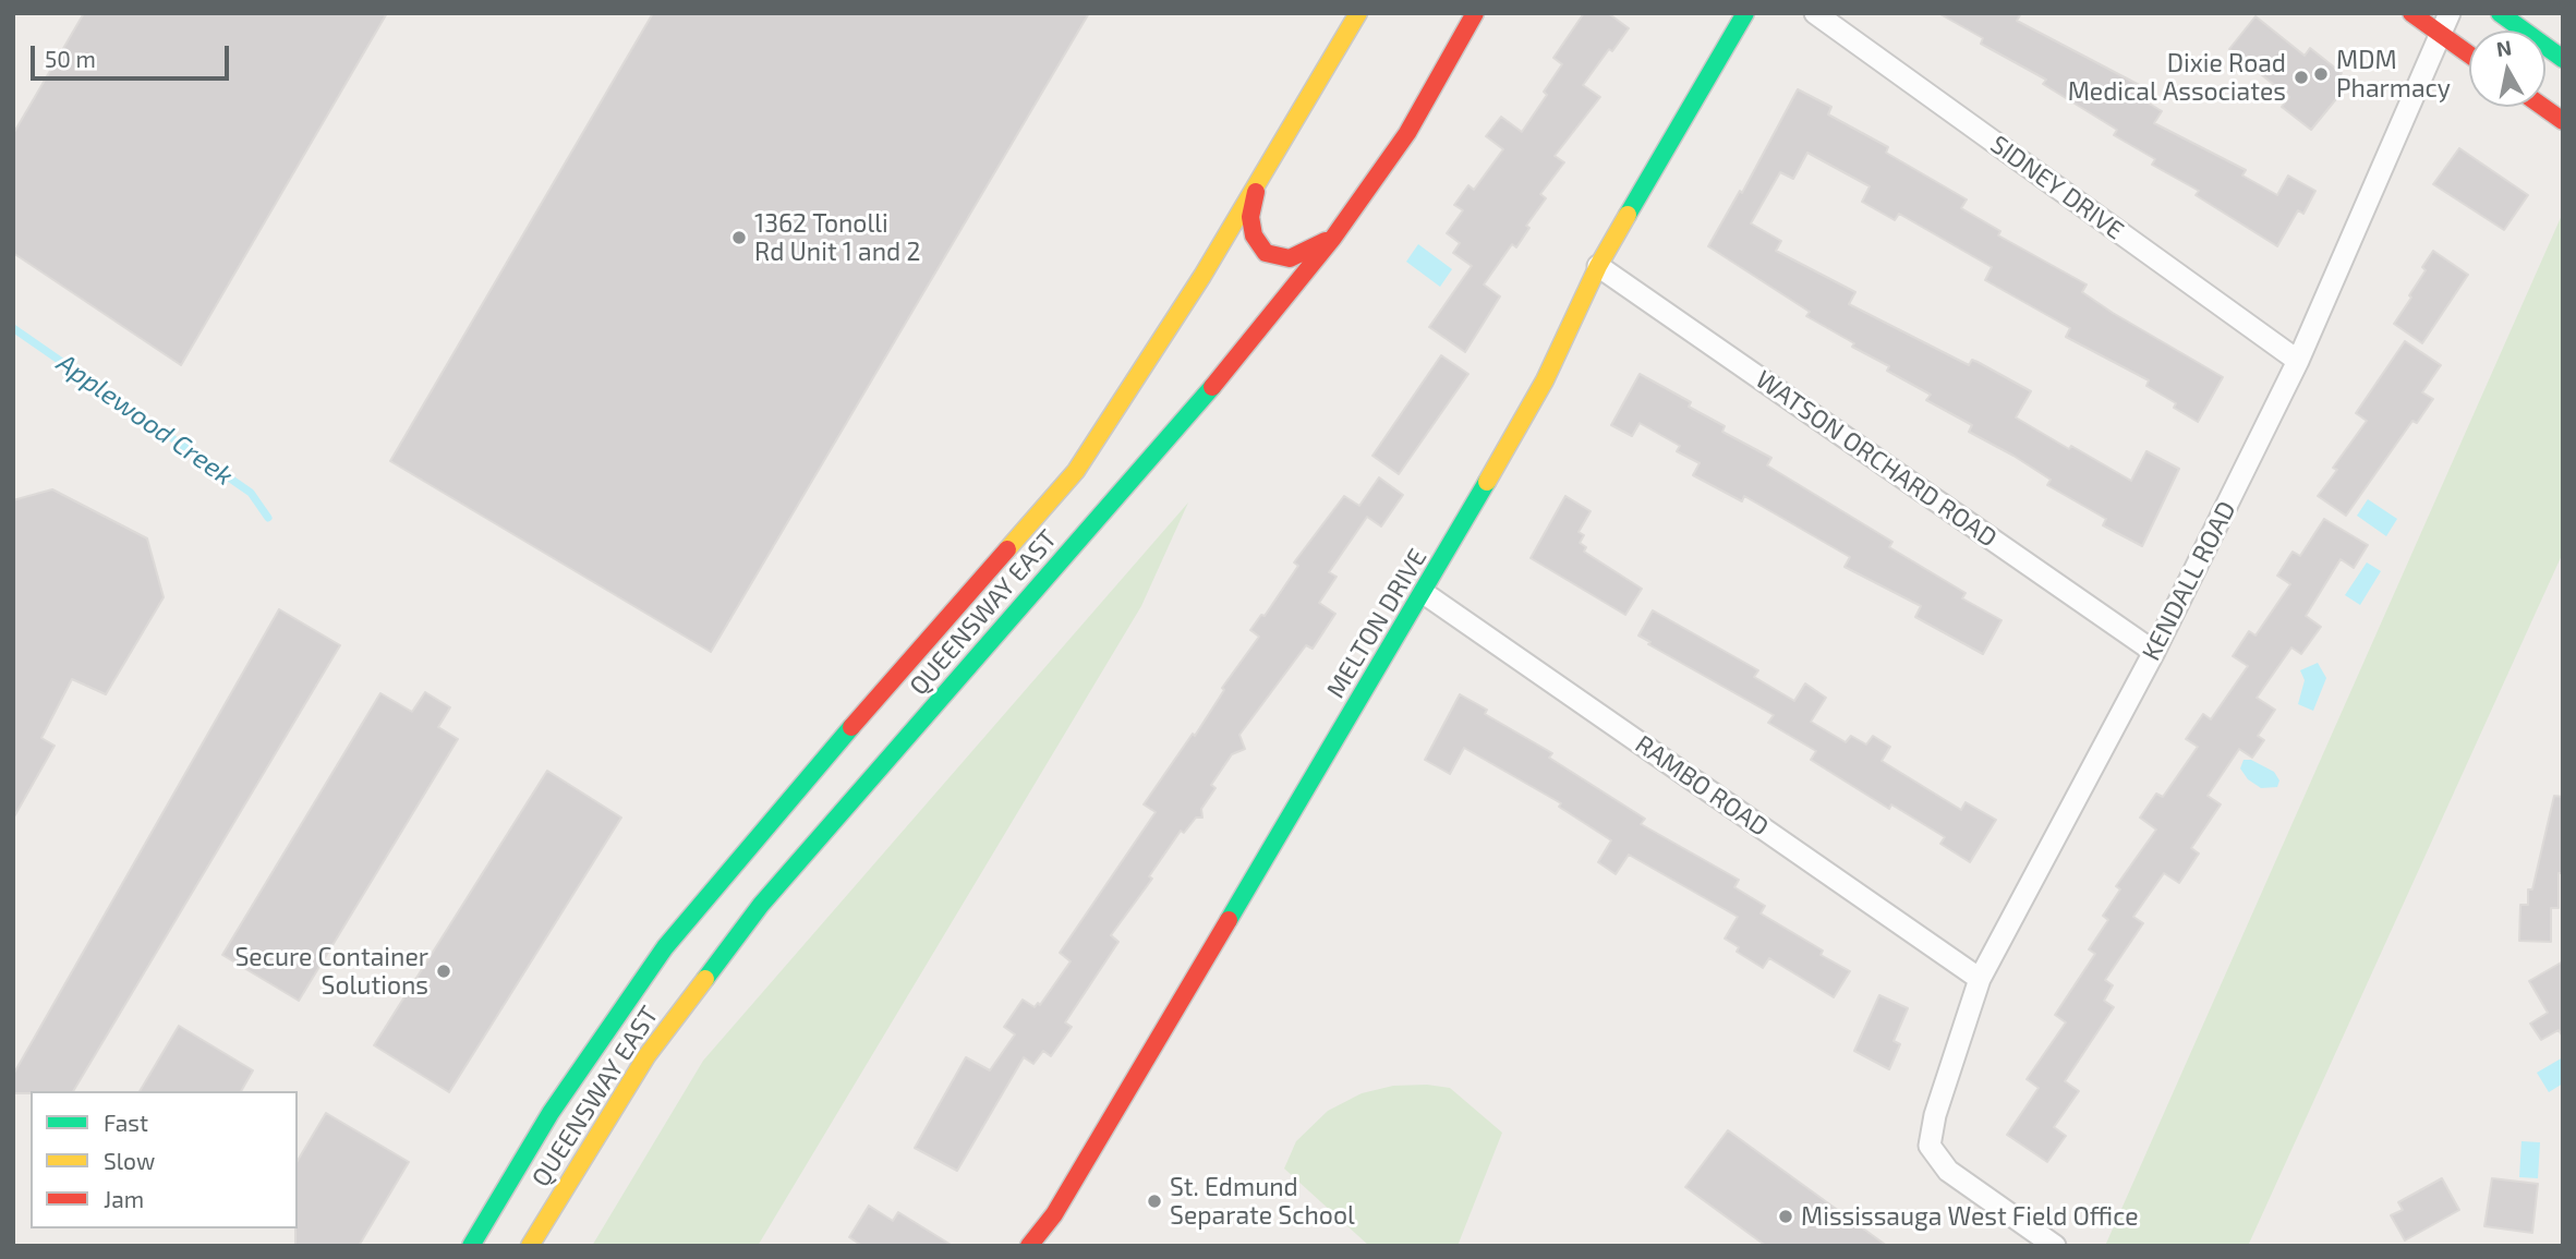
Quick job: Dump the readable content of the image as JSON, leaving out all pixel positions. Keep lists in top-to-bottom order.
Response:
{
  "streets": {
    "main road": ["QUEENSWAY EAST", "MELTON DRIVE"],
    "street": [
      "SIDNEY DRIVE",
      "WATSON ORCHARD ROAD",
      "KENDALL ROAD",
      "RAMBO ROAD"
    ]
  },
  "crossings": [
    ["SIDNEY DRIVE", "KENDALL ROAD"],
    ["WATSON ORCHARD ROAD", "KENDALL ROAD"],
    ["WATSON ORCHARD ROAD", "MELTON DRIVE"],
    ["KENDALL ROAD", "RAMBO ROAD"],
    ["MELTON DRIVE", "RAMBO ROAD"]
  ],
  "water": ["Applewood Creek"],
  "places": [
    "MDM Pharmacy",
    "Dixie Road Medical Associates",
    "1362 Tonolli Rd Unit 1 and 2",
    "Secure Container Solutions",
    "St. Edmund Separate School",
    "Mississauga West Field Office"
  ],
  "legend": ["Fast", "Slow", "Jam"],
  "scale_bar": "50 m",
  "north": "top"
}
